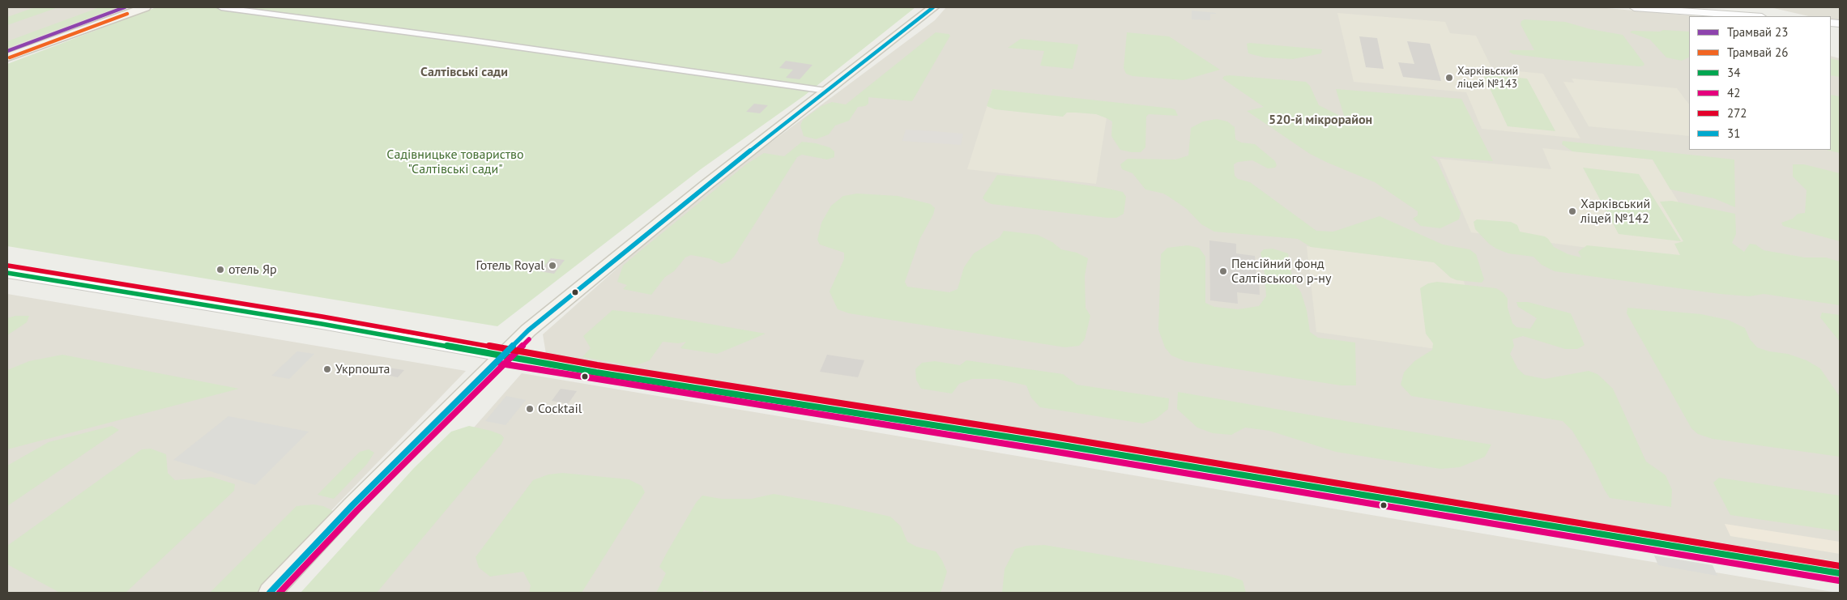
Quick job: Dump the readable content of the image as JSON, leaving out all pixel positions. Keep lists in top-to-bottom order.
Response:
{
  "districts": ["Салтівські сади", "520-й мікрорайон"],
  "parks": ["Садівницьке товариство \"Салтівські сади\""],
  "places": [
    "Харківьский ліцей №143",
    "Харківський ліцей №142",
    "Готель Royal",
    "отель Яр",
    "Пенсійний фонд Салтівського р-ну",
    "Укрпошта",
    "Cocktail"
  ],
  "lines": [
    "tram line 23",
    "transit line 31",
    "tram line 26",
    "transit line 272",
    "transit line 34",
    "transit line 42"
  ],
  "legend": [
    "Трамвай 23",
    "Трамвай 26",
    "34",
    "42",
    "272",
    "31"
  ]
}
